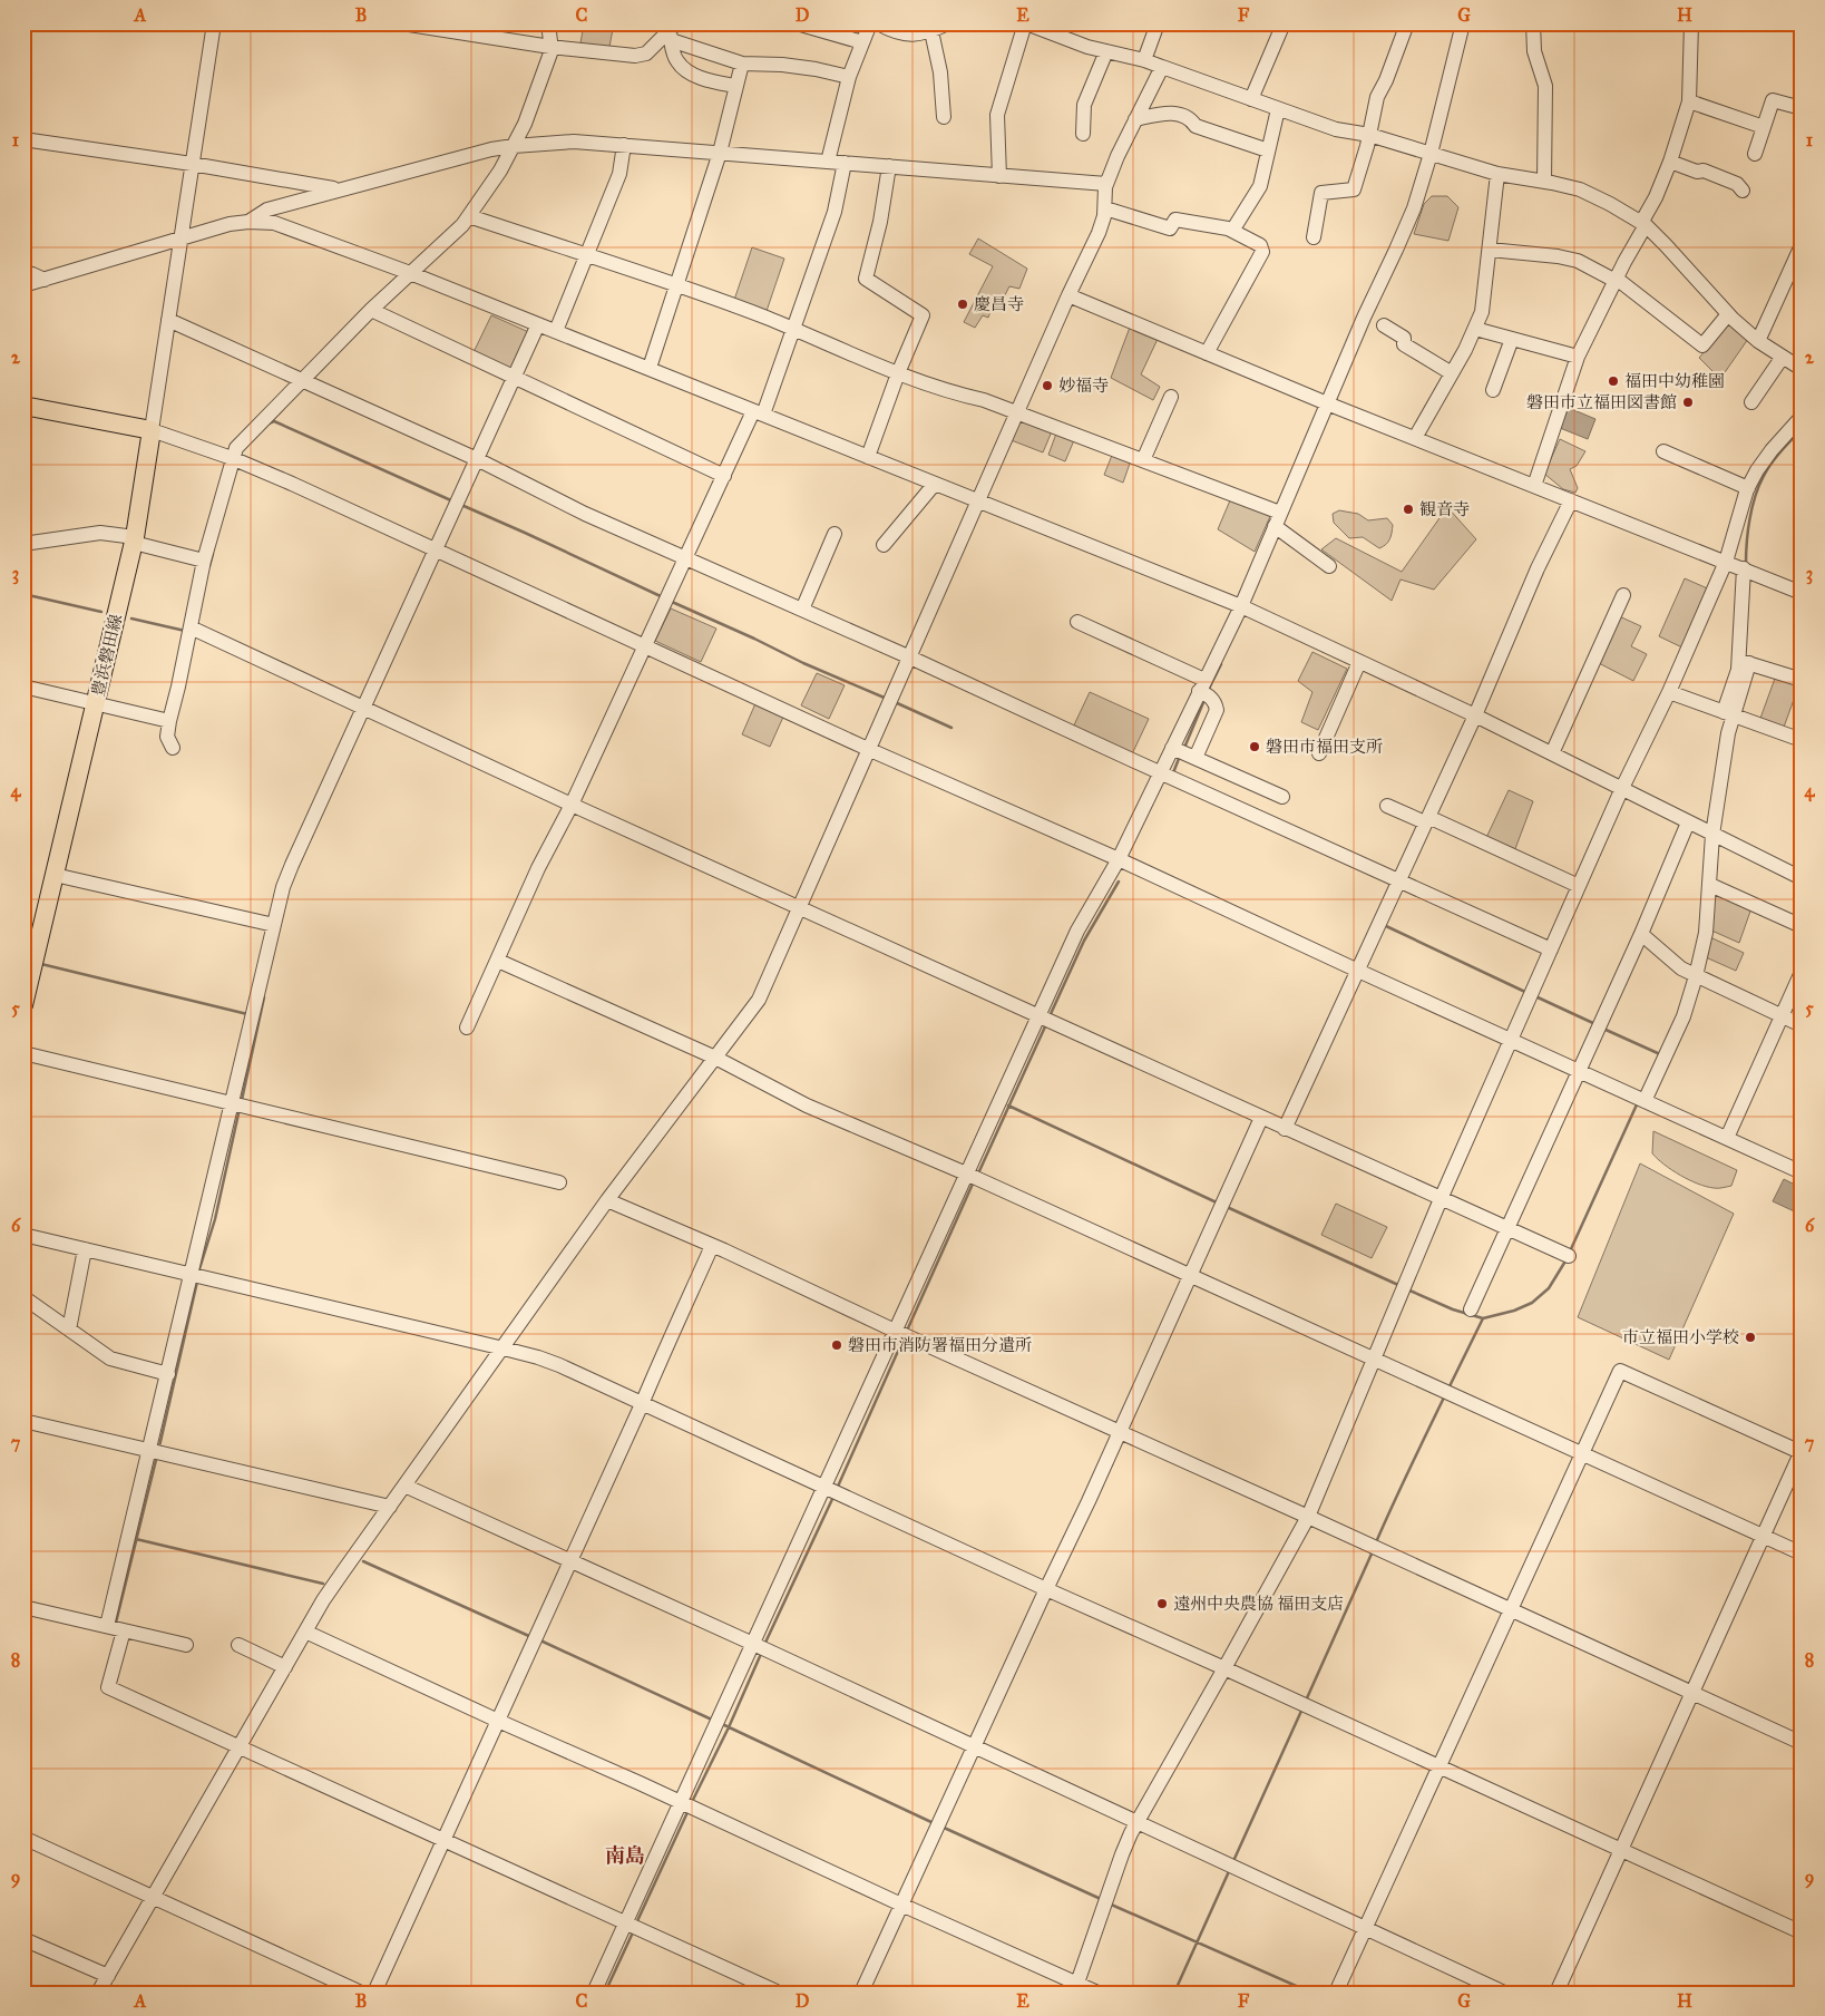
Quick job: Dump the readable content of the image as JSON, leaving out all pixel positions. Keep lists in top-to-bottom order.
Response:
{
  "streets": {
    "main road": ["豊浜磐田線"]
  },
  "districts": ["南島"],
  "places": [
    "慶昌寺",
    "福田中幼稚園",
    "妙福寺",
    "磐田市立福田図書館",
    "観音寺",
    "磐田市福田支所",
    "市立福田小学校",
    "磐田市消防署福田分遣所",
    "遠州中央農協 福田支店"
  ],
  "grid": {
    "columns": [
      "A",
      "B",
      "C",
      "D",
      "E",
      "F",
      "G",
      "H"
    ],
    "rows": [
      "1",
      "2",
      "3",
      "4",
      "5",
      "6",
      "7",
      "8",
      "9"
    ]
  }
}
